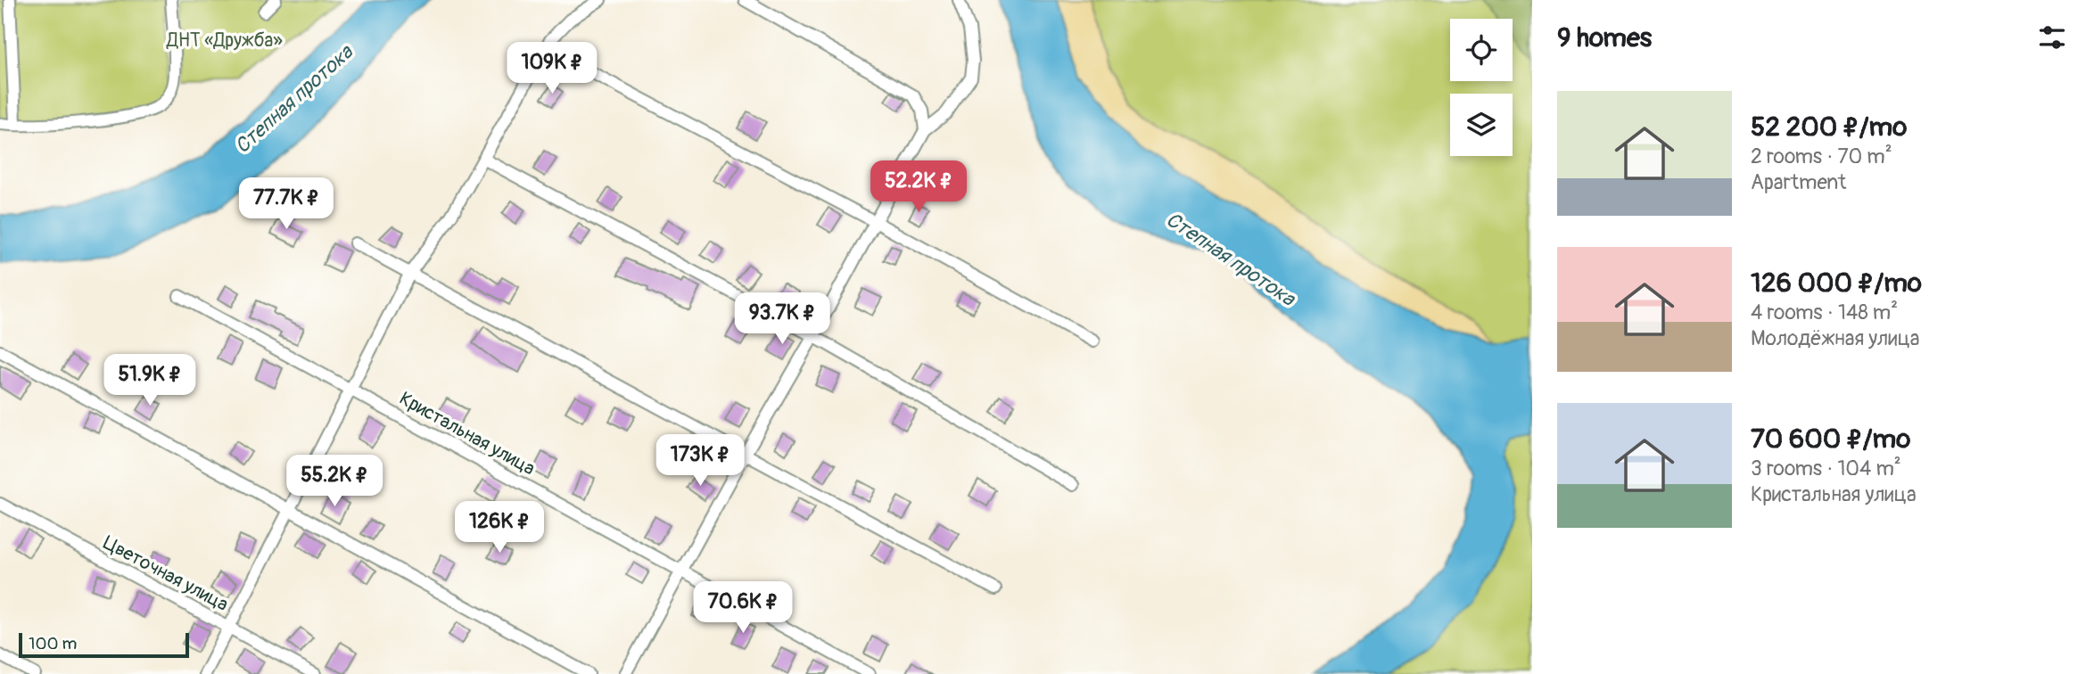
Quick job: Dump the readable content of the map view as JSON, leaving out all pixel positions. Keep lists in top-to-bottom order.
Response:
{
  "streets": {
    "street": ["Кристальная улица", "Цветочная улица"]
  },
  "water": ["Степная протока"],
  "parks": ["ДНТ «Дружба»"],
  "scale_bar": "100 m",
  "page": {
    "heading": "9 homes",
    "price": [
      "109K ₽",
      "52.2K ₽",
      "77.7K ₽",
      "93.7K ₽",
      "51.9K ₽",
      "173K ₽",
      "55.2K ₽",
      "126K ₽",
      "70.6K ₽"
    ],
    "list": [
      {
        "name": "52 200 ₽/mo",
        "note": "2 rooms · 70 m² · Apartment"
      },
      {
        "name": "126 000 ₽/mo",
        "note": "4 rooms · 148 m² · Молодёжная улица"
      },
      {
        "name": "70 600 ₽/mo",
        "note": "3 rooms · 104 m² · Кристальная улица"
      }
    ],
    "scale": "100 m"
  }
}
